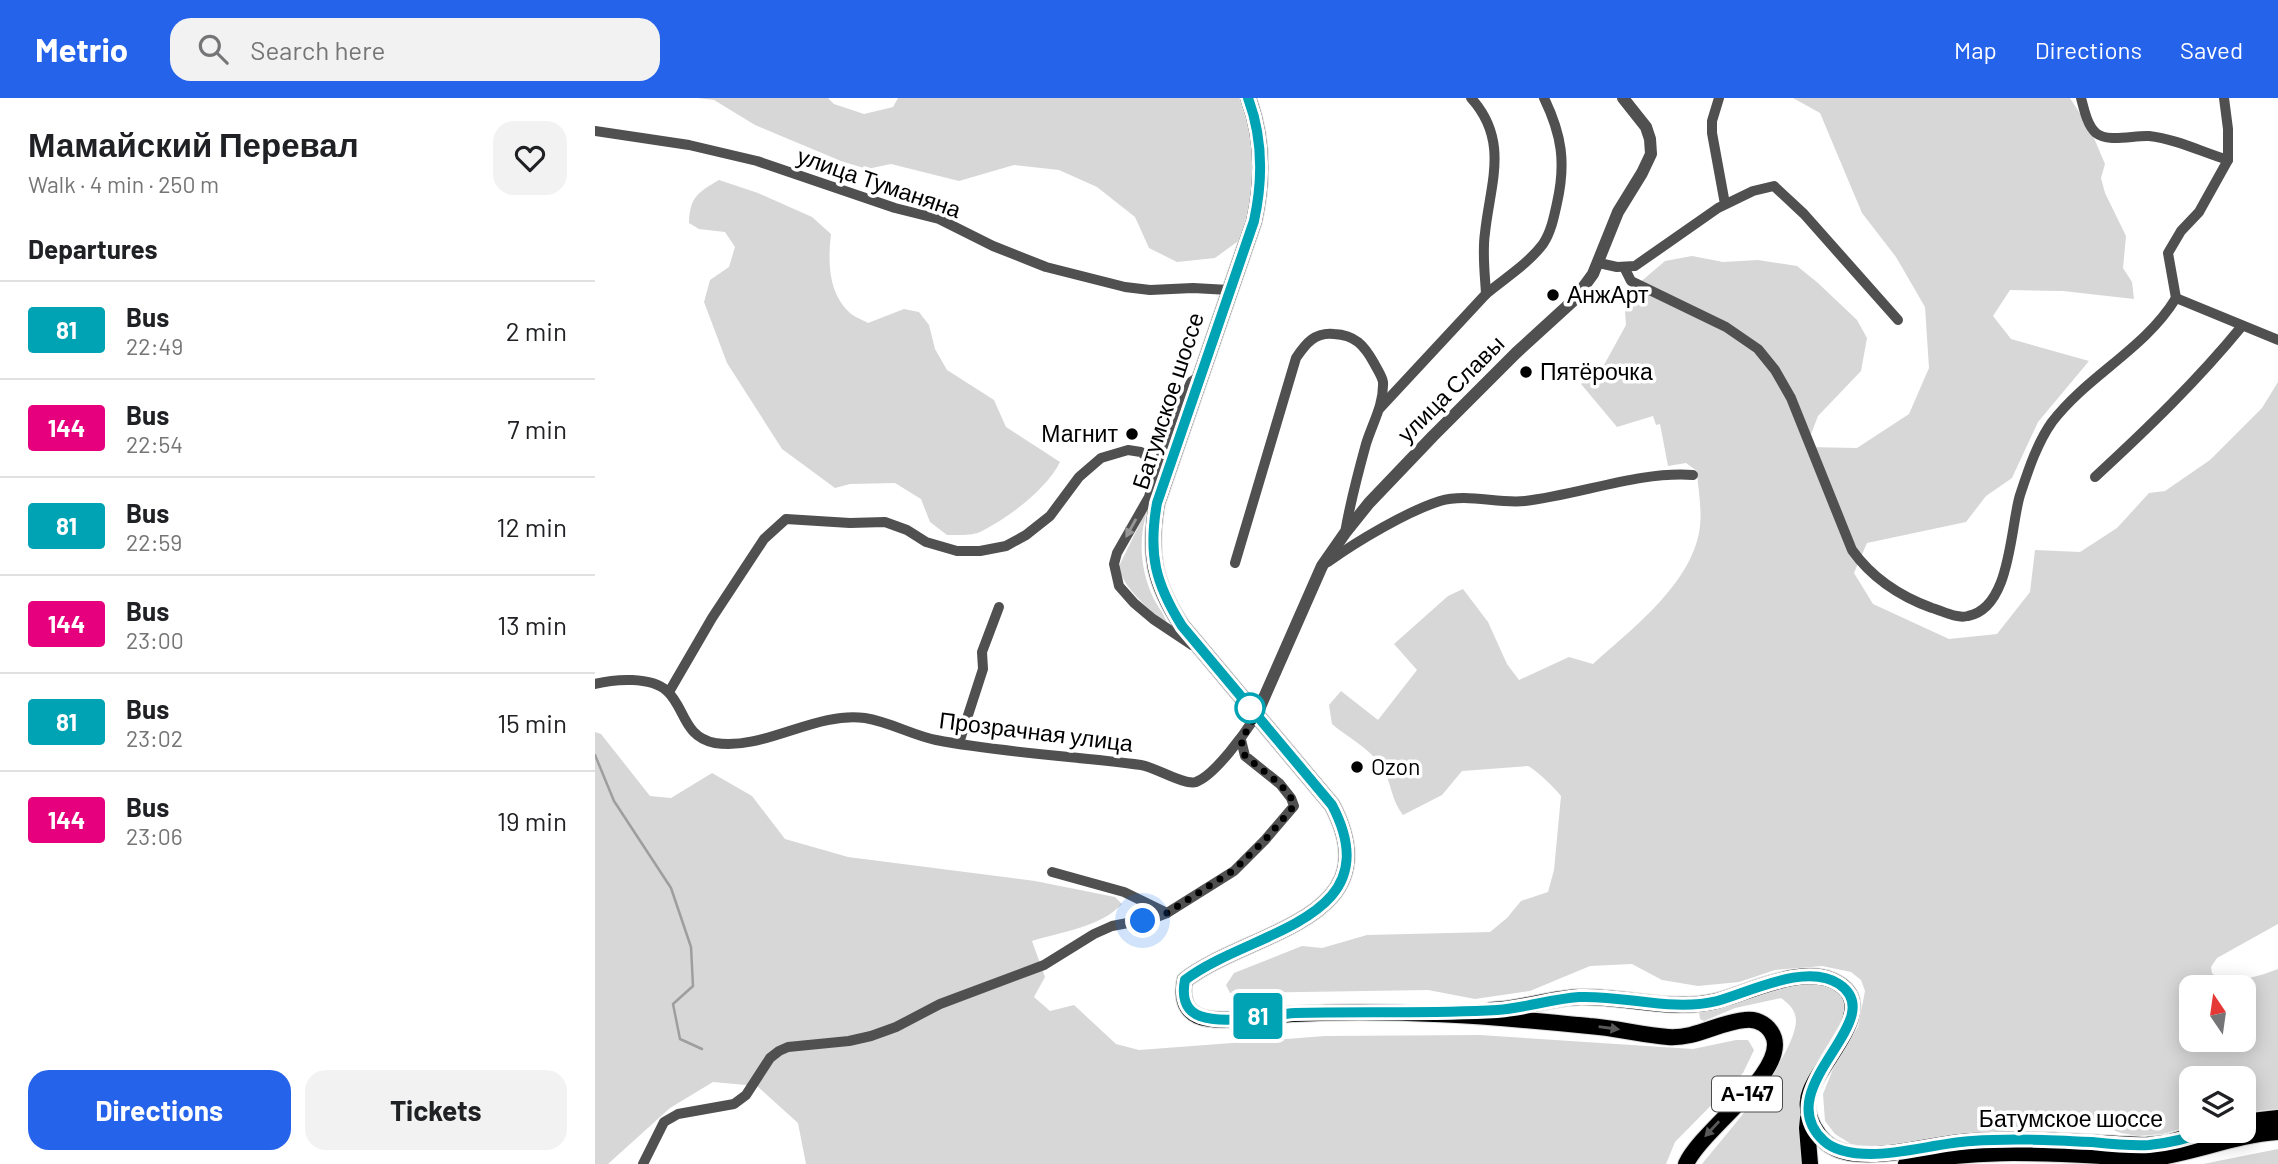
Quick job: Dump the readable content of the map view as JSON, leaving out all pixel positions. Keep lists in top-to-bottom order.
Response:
{
  "streets": {
    "highway": ["Батумское шоссе", "А-147"],
    "street": ["улица Туманяна", "улица Славы", "Прозрачная улица"]
  },
  "crossings": [
    ["улица Туманяна", "Батумское шоссе"],
    ["улица Славы", "Батумское шоссе"],
    ["улица Славы", "Прозрачная улица"],
    ["Батумское шоссе", "Прозрачная улица"]
  ],
  "places": [
    "АнжАрт",
    "Пятёрочка",
    "Магнит",
    "Ozon"
  ],
  "lines": ["bus line 81"],
  "north": "top",
  "page": {
    "header": "Metrio",
    "search": "Search here",
    "nav": ["Map", "Directions", "Saved"],
    "heading": [
      ["Мамайский Перевал", "Walk · 4 min · 250 m"],
      "Departures"
    ],
    "on_map": "81",
    "list": [
      {
        "mark": "81",
        "name": "Bus",
        "note": "22:49",
        "value": "2 min"
      },
      {
        "mark": "144",
        "name": "Bus",
        "note": "22:54",
        "value": "7 min"
      },
      {
        "mark": "81",
        "name": "Bus",
        "note": "22:59",
        "value": "12 min"
      },
      {
        "mark": "144",
        "name": "Bus",
        "note": "23:00",
        "value": "13 min"
      },
      {
        "mark": "81",
        "name": "Bus",
        "note": "23:02",
        "value": "15 min"
      },
      {
        "mark": "144",
        "name": "Bus",
        "note": "23:06",
        "value": "19 min"
      }
    ],
    "buttons": ["Directions", "Tickets"]
  }
}
